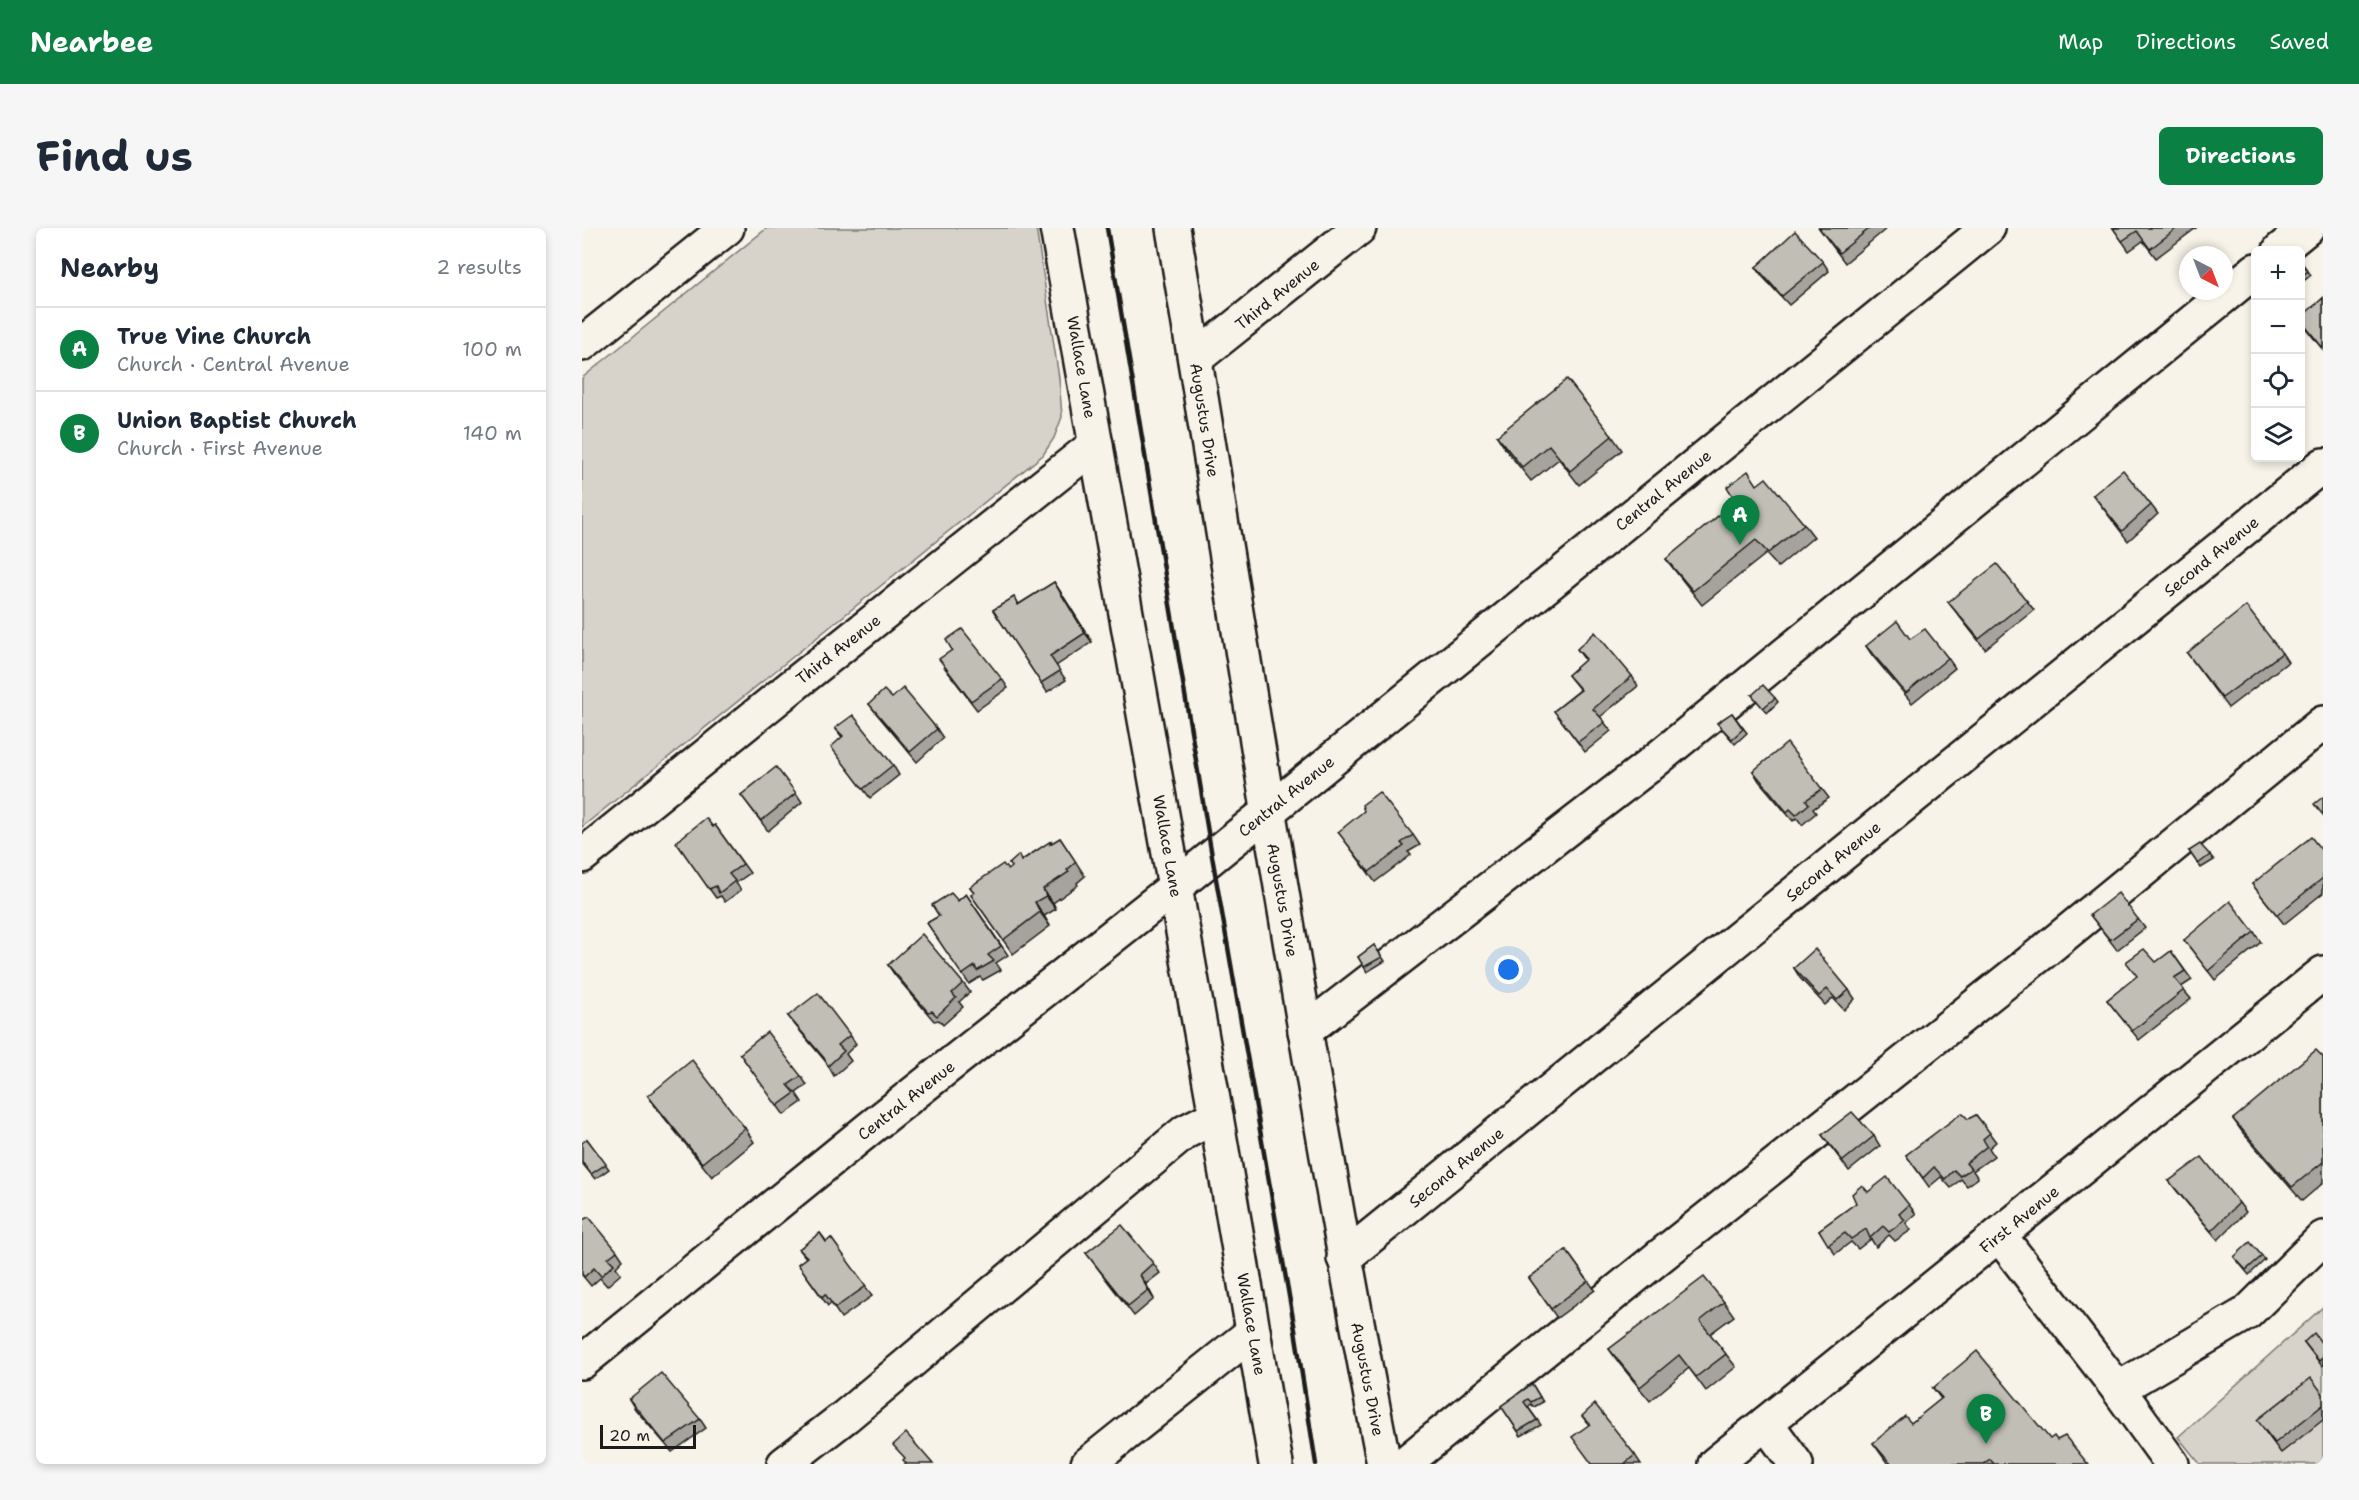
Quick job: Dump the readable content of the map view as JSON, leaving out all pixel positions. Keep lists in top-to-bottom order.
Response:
{
  "streets": {
    "street": [
      "Third Avenue",
      "Wallace Lane",
      "Augustus Drive",
      "Central Avenue",
      "Second Avenue",
      "First Avenue"
    ]
  },
  "crossings": [
    ["Third Avenue", "Wallace Lane"],
    ["Third Avenue", "Augustus Drive"],
    ["Wallace Lane", "Central Avenue"],
    ["Augustus Drive", "Central Avenue"],
    ["Augustus Drive", "Second Avenue"]
  ],
  "scale_bar": "20 m",
  "north": "bottom right",
  "page": {
    "header": "Nearbee",
    "nav": ["Map", "Directions", "Saved"],
    "buttons": "Directions",
    "title": "Find us",
    "heading": ["Nearby", "2 results"],
    "map_buttons": ["+", "−"],
    "list": [
      {
        "mark": "A",
        "name": "True Vine Church",
        "note": "Church · Central Avenue",
        "value": "100 m"
      },
      {
        "mark": "B",
        "name": "Union Baptist Church",
        "note": "Church · First Avenue",
        "value": "140 m"
      }
    ],
    "pins": ["A", "B"],
    "scale": "20 m"
  }
}
